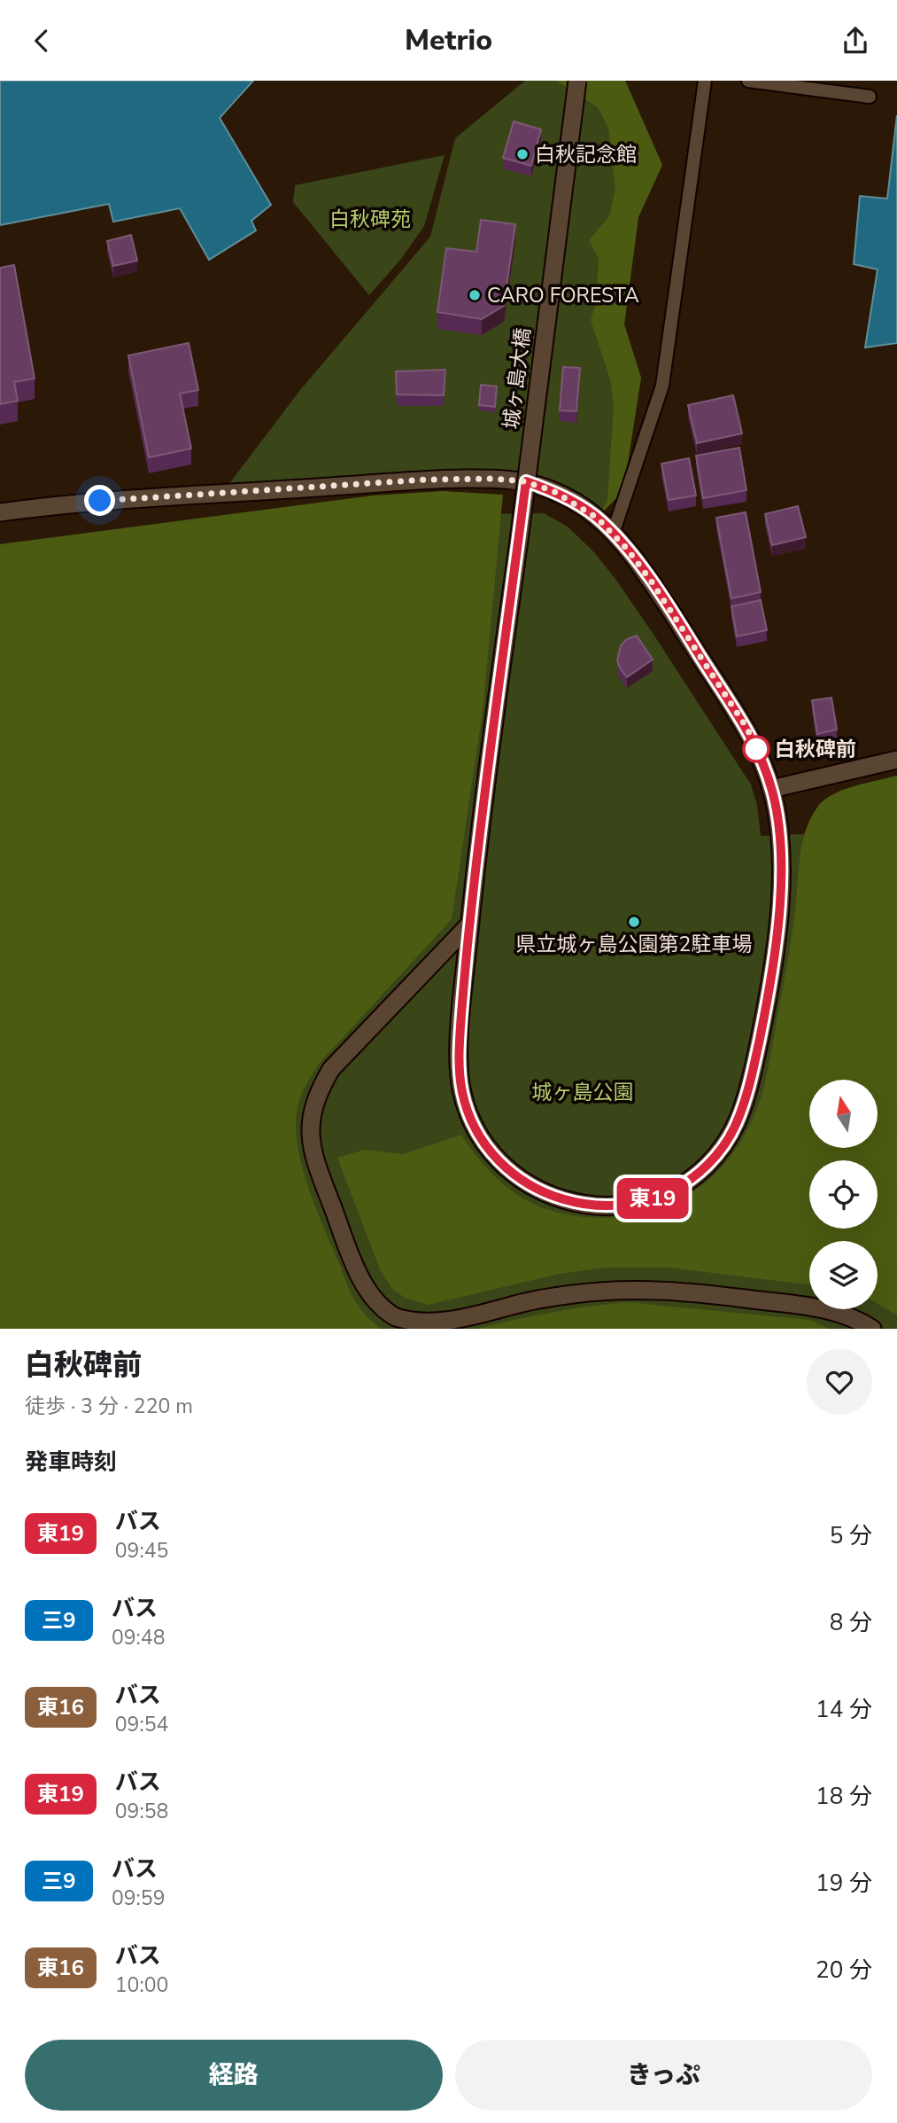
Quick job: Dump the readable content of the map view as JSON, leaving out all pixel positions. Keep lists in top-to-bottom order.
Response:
{
  "streets": {
    "street": ["城ヶ島大橋"]
  },
  "parks": ["白秋碑苑", "城ヶ島公園"],
  "places": [
    "白秋記念館",
    "CARO FORESTA",
    "白秋碑前",
    "県立城ヶ島公園第2駐車場"
  ],
  "lines": ["bus line 東19"],
  "north": "top",
  "page": {
    "header": "Metrio",
    "on_map": "東19",
    "heading": [
      ["白秋碑前", "徒歩 · 3 分 · 220 m"],
      "発車時刻"
    ],
    "list": [
      {
        "mark": "東19",
        "name": "バス",
        "note": "09:45",
        "value": "5 分"
      },
      {
        "mark": "三9",
        "name": "バス",
        "note": "09:48",
        "value": "8 分"
      },
      {
        "mark": "東16",
        "name": "バス",
        "note": "09:54",
        "value": "14 分"
      },
      {
        "mark": "東19",
        "name": "バス",
        "note": "09:58",
        "value": "18 分"
      },
      {
        "mark": "三9",
        "name": "バス",
        "note": "09:59",
        "value": "19 分"
      },
      {
        "mark": "東16",
        "name": "バス",
        "note": "10:00",
        "value": "20 分"
      }
    ],
    "buttons": ["経路", "きっぷ"]
  }
}
